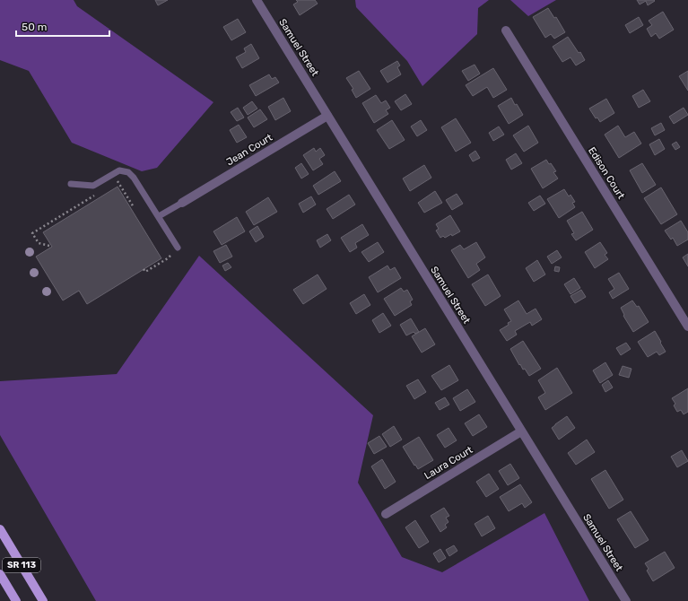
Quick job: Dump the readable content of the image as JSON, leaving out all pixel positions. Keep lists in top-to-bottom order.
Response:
{
  "streets": {
    "main road": ["SR 113"],
    "street": [
      "Samuel Street",
      "Jean Court",
      "Edison Court",
      "Laura Court"
    ]
  },
  "crossings": [
    ["Samuel Street", "Jean Court"],
    ["Samuel Street", "Laura Court"]
  ],
  "scale_bar": "50 m"
}
